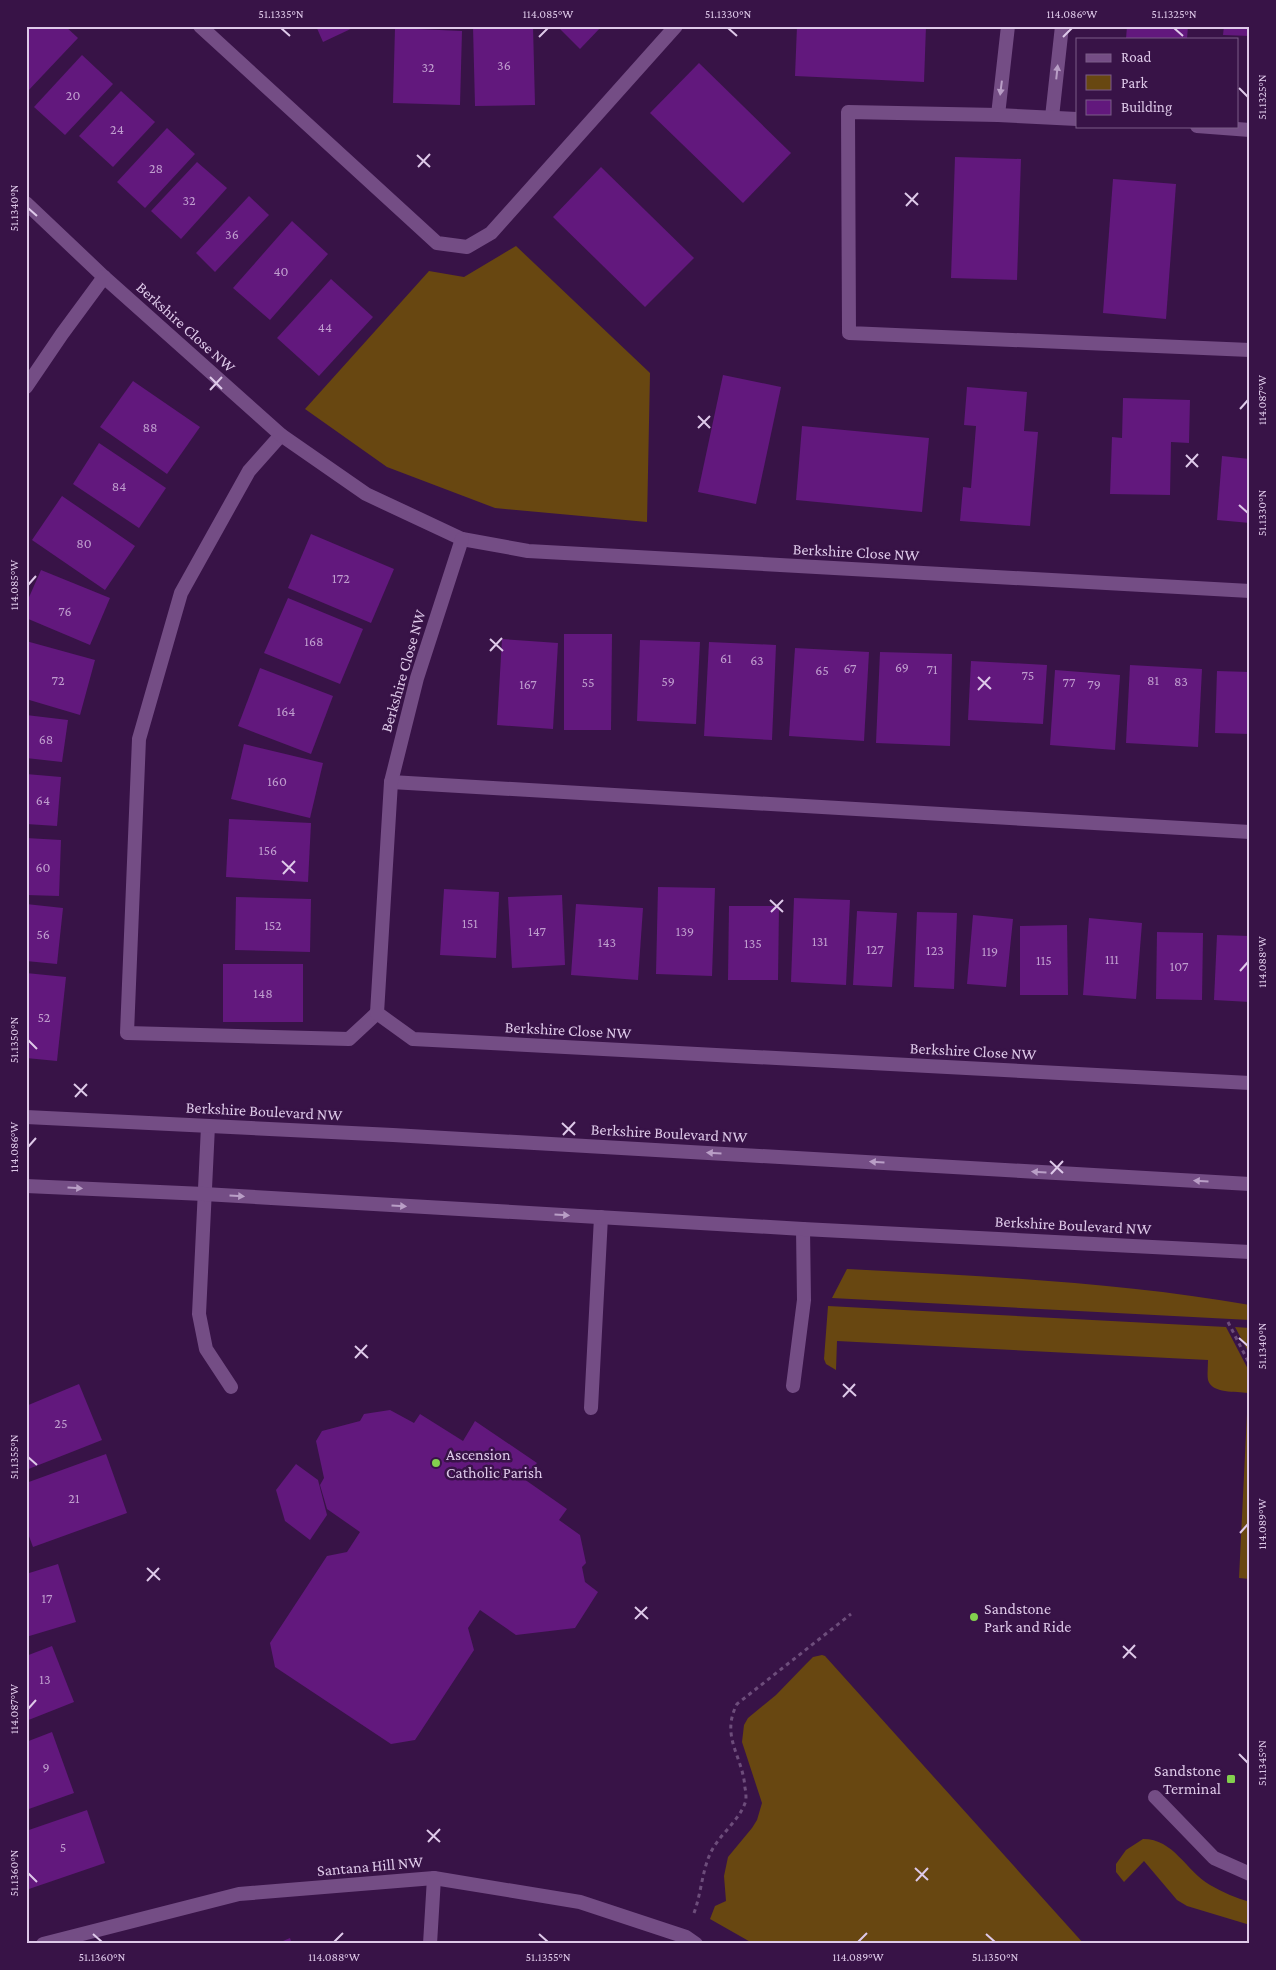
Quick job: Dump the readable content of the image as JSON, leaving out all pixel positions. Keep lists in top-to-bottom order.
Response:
{
  "streets": {
    "street": ["Berkshire Close NW", "Berkshire Boulevard NW", "Santana Hill NW"]
  },
  "places": {
    "other": ["Ascension Catholic Parish", "Sandstone Park and Ride"],
    "transit": ["Sandstone Terminal"]
  },
  "house_numbers": [
    "36",
    "32",
    "20",
    "24",
    "28",
    "32",
    "36",
    "40",
    "44",
    "88",
    "84",
    "80",
    "172",
    "76",
    "168",
    "61",
    "63",
    "69",
    "67",
    "71",
    "65",
    "75",
    "72",
    "81",
    "59",
    "83",
    "55",
    "77",
    "167",
    "79",
    "164",
    "68",
    "160",
    "64",
    "156",
    "60",
    "151",
    "152",
    "147",
    "139",
    "56",
    "131",
    "143",
    "135",
    "127",
    "123",
    "119",
    "111",
    "115",
    "107",
    "148",
    "52",
    "25",
    "21",
    "17",
    "13",
    "9",
    "5"
  ],
  "legend": ["Road", "Park", "Building"],
  "coordinates": [
    "51.1335°N",
    "114.085°W",
    "51.1330°N",
    "114.086°W",
    "51.1325°N",
    "51.1340°N",
    "114.087°W",
    "114.088°W",
    "51.1350°N",
    "51.1355°N",
    "114.089°W",
    "51.1345°N",
    "51.1360°N"
  ]
}
